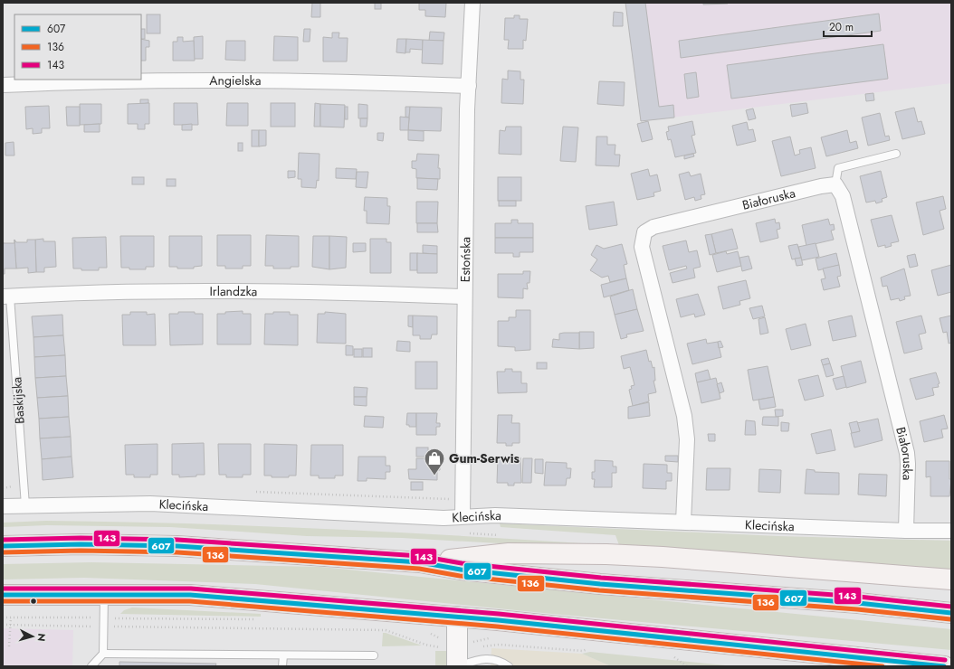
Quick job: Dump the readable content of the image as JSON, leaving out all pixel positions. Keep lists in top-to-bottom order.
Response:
{
  "streets": {
    "street": [
      "Angielska",
      "Białoruska",
      "Estońska",
      "Irlandzka",
      "Klecińska"
    ],
    "lane": ["Baskijska"]
  },
  "crossings": [
    ["Angielska", "Estońska"],
    ["Białoruska", "Klecińska"],
    ["Estońska", "Irlandzka"],
    ["Estońska", "Klecińska"],
    ["Irlandzka", "Baskijska"],
    ["Baskijska", "Klecińska"]
  ],
  "places": {
    "shop": ["Gum-Serwis"]
  },
  "lines": ["transit line 143", "transit line 607", "transit line 136"],
  "legend": ["607", "136", "143"],
  "scale_bar": "20 m",
  "north": "right"
}
